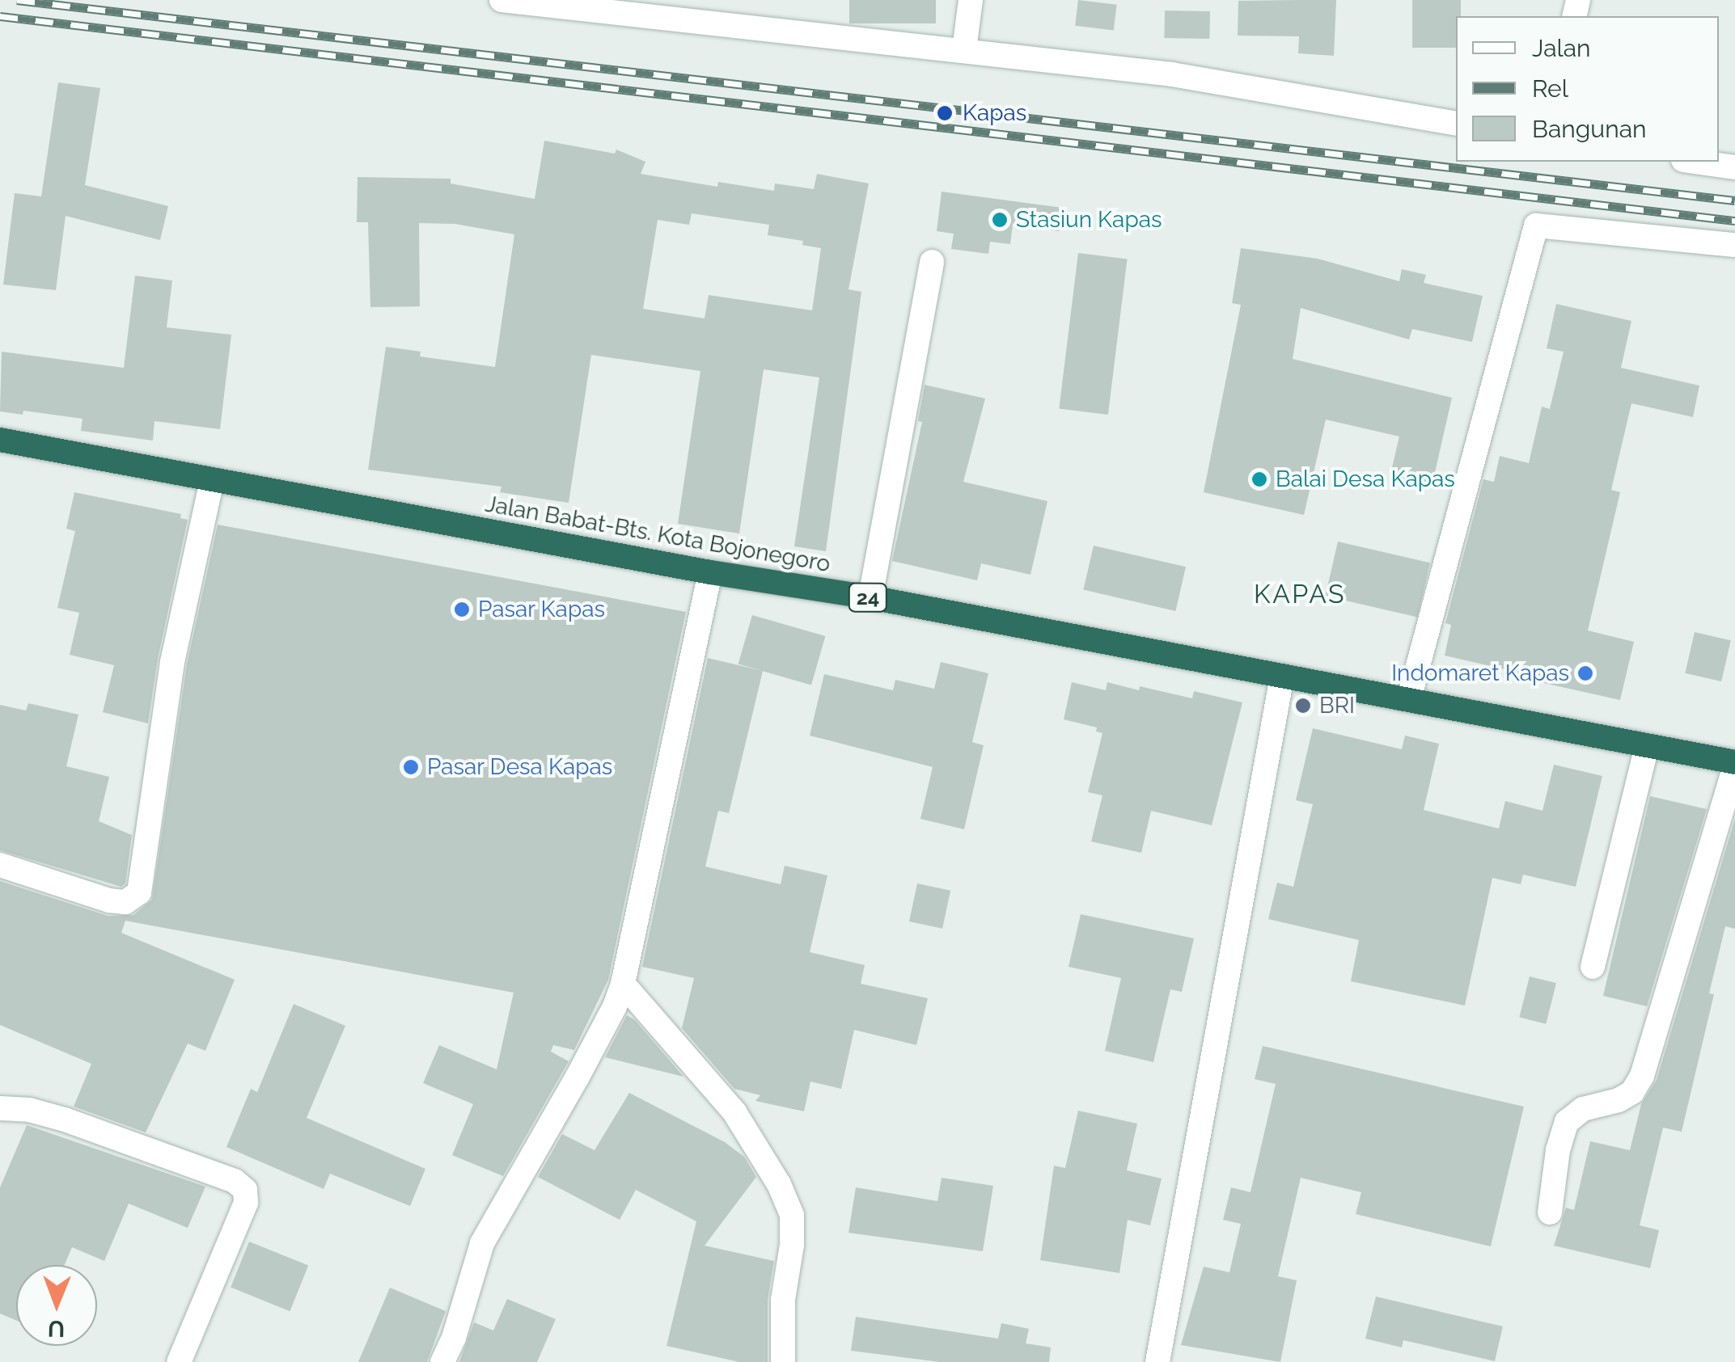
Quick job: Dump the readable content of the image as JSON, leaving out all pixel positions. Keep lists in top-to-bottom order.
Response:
{
  "streets": {
    "highway": ["Jalan Babat-Bts. Kota Bojonegoro", "24"]
  },
  "districts": ["KAPAS"],
  "places": [
    "Kapas",
    "Stasiun Kapas",
    "Balai Desa Kapas",
    "Pasar Kapas",
    "Indomaret Kapas",
    "BRI",
    "Pasar Desa Kapas"
  ],
  "legend": ["Jalan", "Rel", "Bangunan"],
  "north": "bottom"
}
